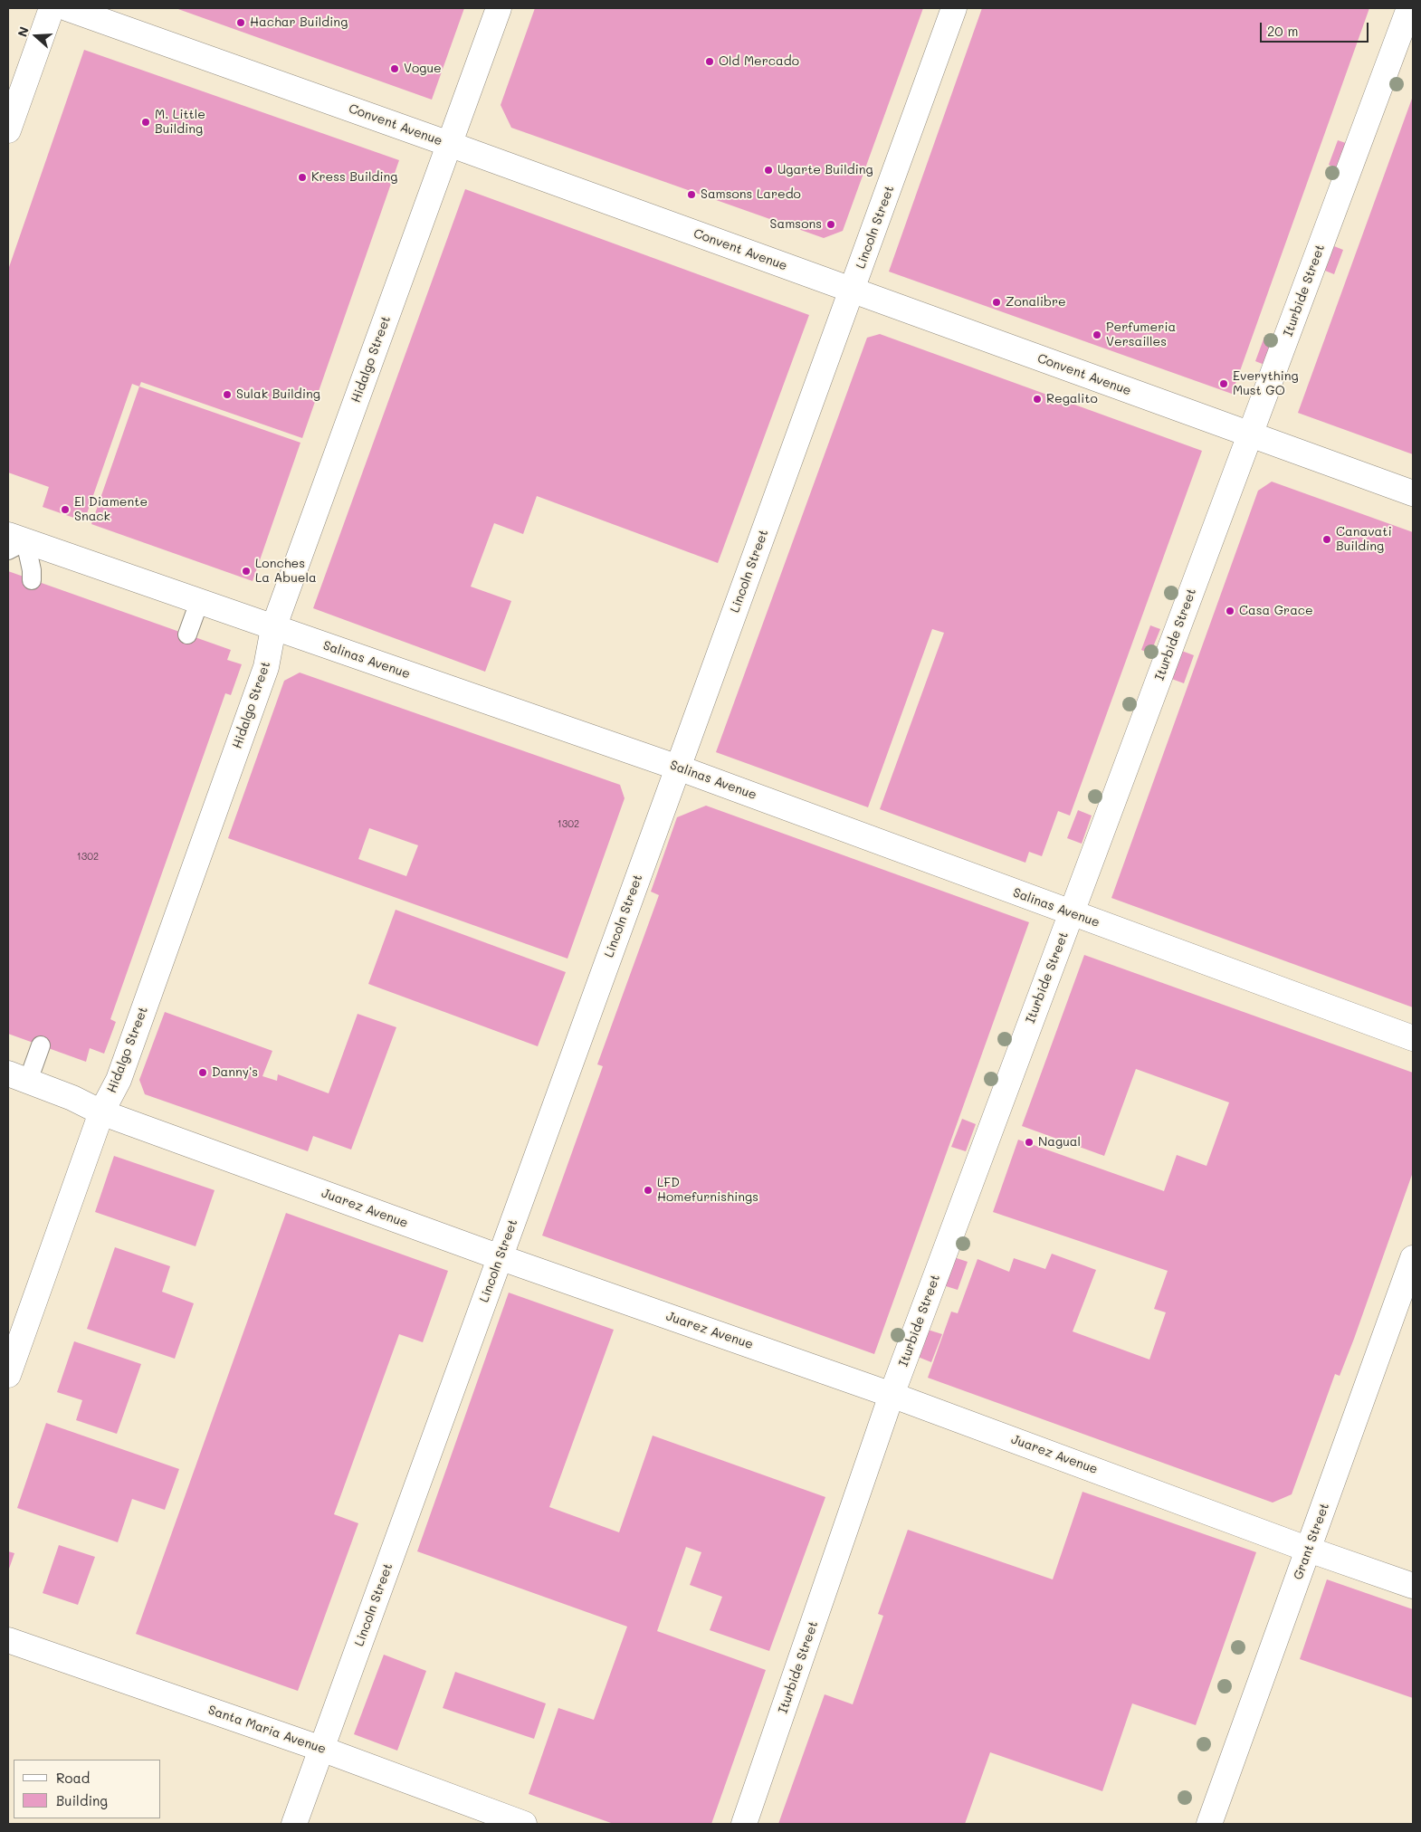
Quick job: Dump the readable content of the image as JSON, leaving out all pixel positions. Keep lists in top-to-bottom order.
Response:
{
  "streets": {
    "street": [
      "Convent Avenue",
      "Lincoln Street",
      "Iturbide Street",
      "Hidalgo Street",
      "Salinas Avenue",
      "Juarez Avenue",
      "Grant Street",
      "Santa Maria Avenue"
    ]
  },
  "crossings": [
    ["Convent Avenue", "Lincoln Street"],
    ["Convent Avenue", "Iturbide Street"],
    ["Convent Avenue", "Hidalgo Street"],
    ["Lincoln Street", "Salinas Avenue"],
    ["Lincoln Street", "Juarez Avenue"],
    ["Lincoln Street", "Santa Maria Avenue"],
    ["Iturbide Street", "Salinas Avenue"],
    ["Iturbide Street", "Juarez Avenue"],
    ["Hidalgo Street", "Salinas Avenue"],
    ["Hidalgo Street", "Juarez Avenue"],
    ["Juarez Avenue", "Grant Street"]
  ],
  "places": [
    "Hachar Building",
    "Old Mercado",
    "Vogue",
    "M. Little Building",
    "Ugarte Building",
    "Kress Building",
    "Samsons Laredo",
    "Samsons",
    "Zonalibre",
    "Perfumeria Versailles",
    "Everything Must GO",
    "Sulak Building",
    "Regalito",
    "El Diamente Snack",
    "Canavati Building",
    "Lonches La Abuela",
    "Casa Grace",
    "Danny's",
    "Nagual",
    "LFD Homefurnishings"
  ],
  "house_numbers": ["1302", "1302"],
  "legend": ["Road", "Building"],
  "scale_bar": "20 m",
  "north": "left"
}
